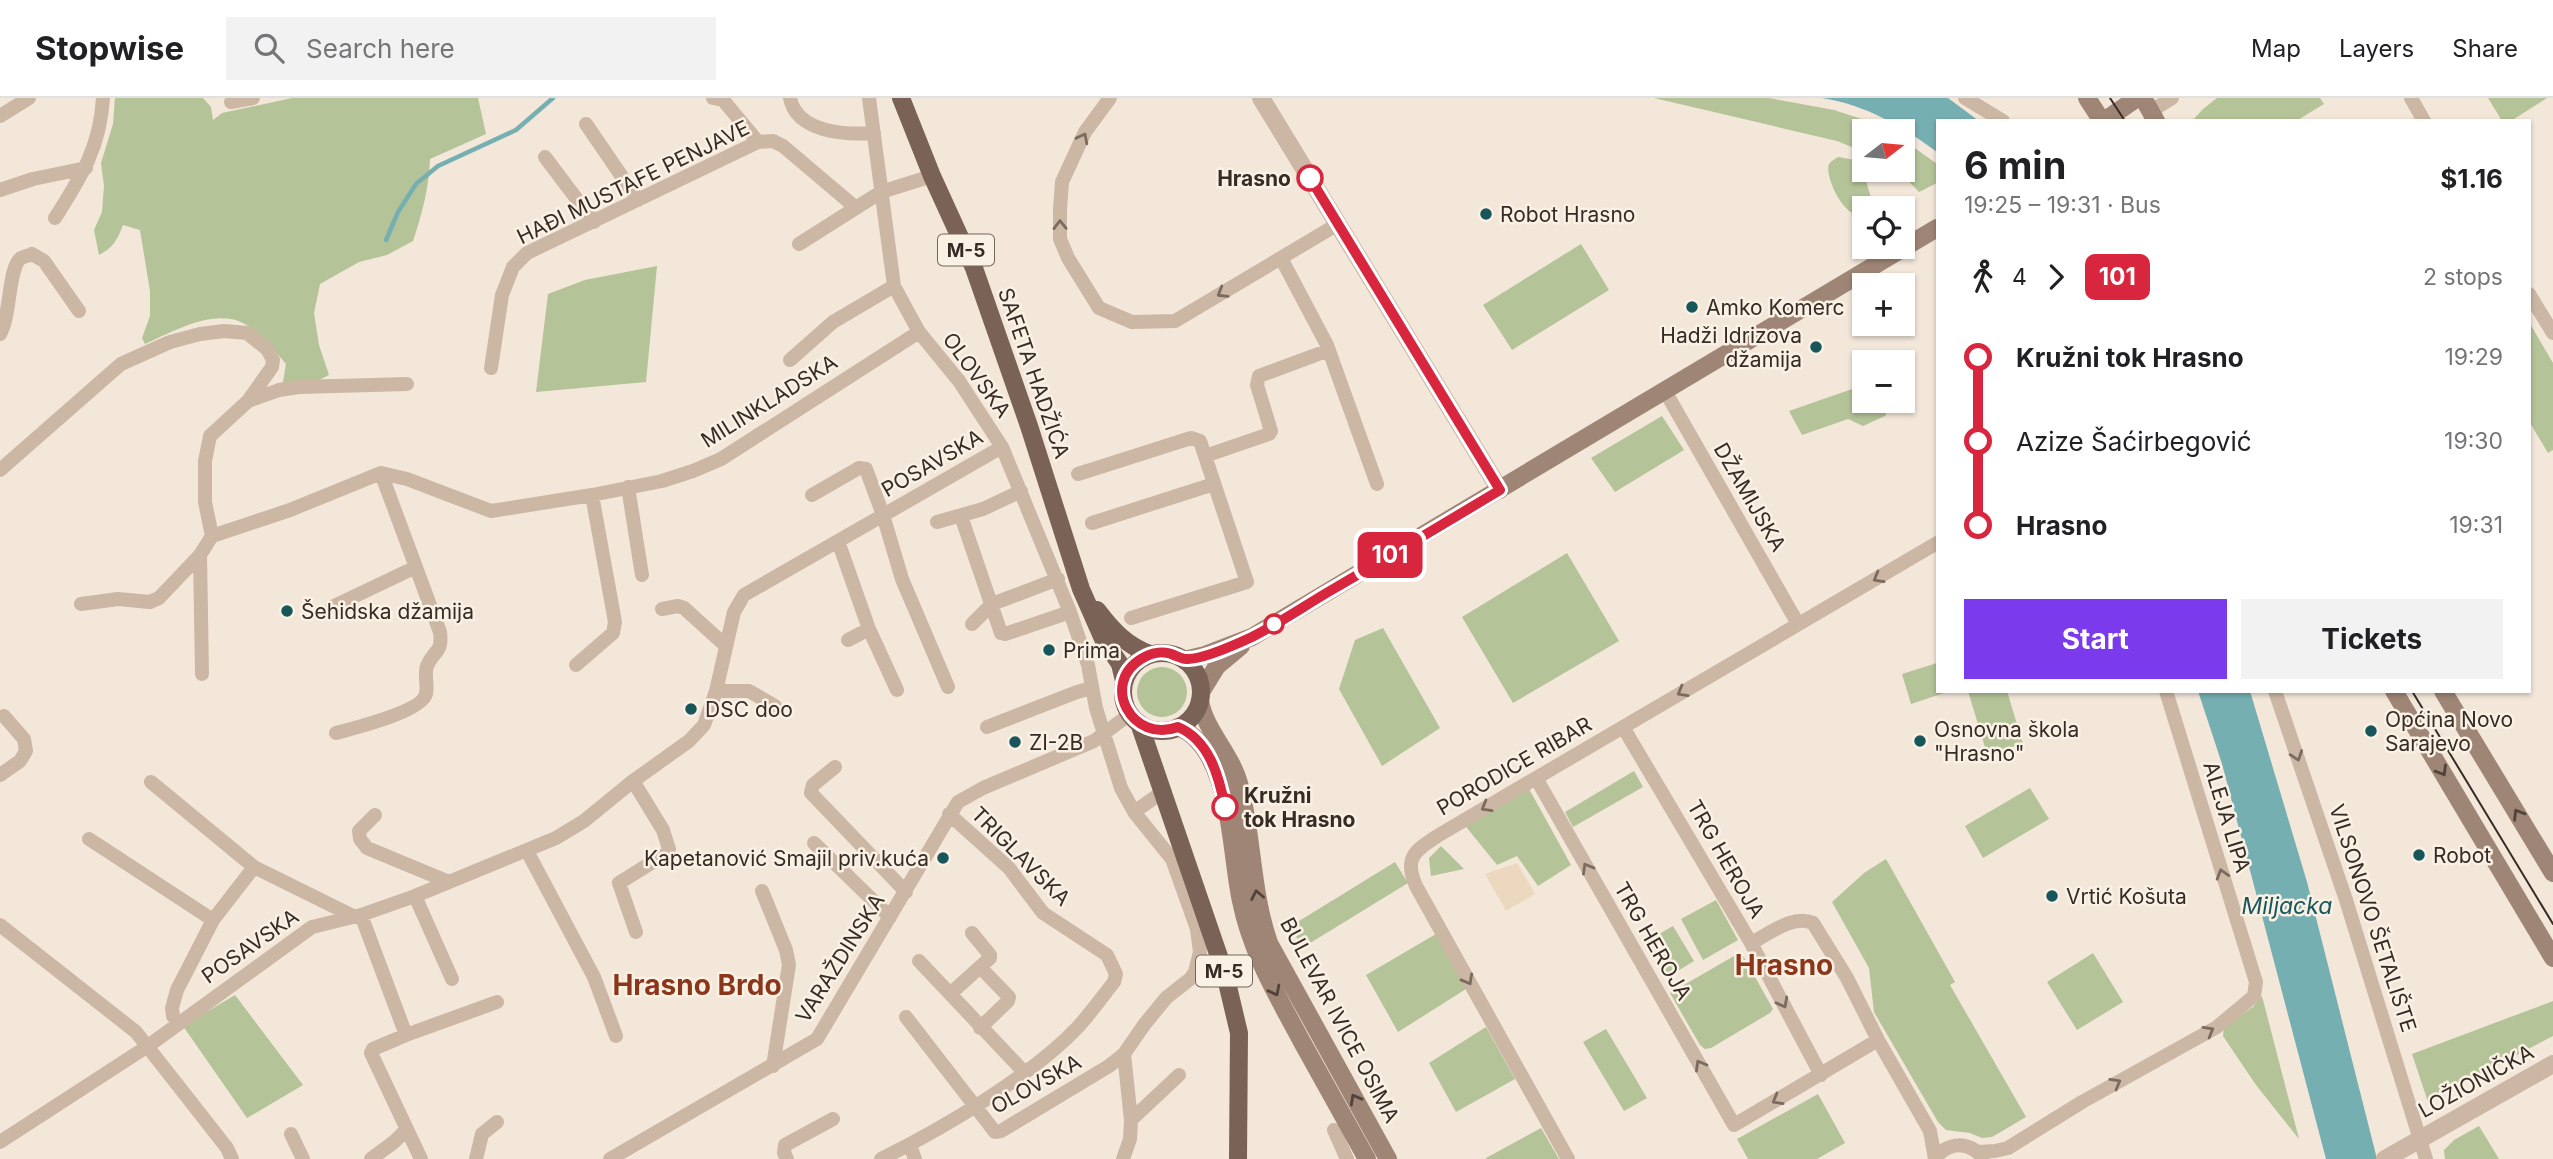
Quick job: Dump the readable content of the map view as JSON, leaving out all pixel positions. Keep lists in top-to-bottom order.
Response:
{
  "streets": {
    "main road": ["M-5", "SAFETA HADŽIĆA", "BULEVAR IVICE OSIMA"],
    "street": [
      "HAĐI MUSTAFE PENJAVE",
      "OLOVSKA",
      "MILINKLADSKA",
      "POSAVSKA",
      "DŽAMIJSKA",
      "PORODICE RIBAR",
      "ALEJA LIPA",
      "TRIGLAVSKA",
      "TRG HEROJA",
      "VILSONOVO ŠETALIŠTE",
      "VARAŽDINSKA",
      "LOŽIONIČKA"
    ]
  },
  "crossings": [
    ["M-5", "SAFETA HADŽIĆA"],
    ["M-5", "TRIGLAVSKA"],
    ["M-5", "BULEVAR IVICE OSIMA"],
    ["SAFETA HADŽIĆA", "TRIGLAVSKA"],
    ["SAFETA HADŽIĆA", "BULEVAR IVICE OSIMA"],
    ["OLOVSKA", "MILINKLADSKA"],
    ["OLOVSKA", "POSAVSKA"],
    ["OLOVSKA", "TRIGLAVSKA"],
    ["DŽAMIJSKA", "PORODICE RIBAR"],
    ["PORODICE RIBAR", "TRG HEROJA"],
    ["TRIGLAVSKA", "VARAŽDINSKA"],
    ["TRIGLAVSKA", "BULEVAR IVICE OSIMA"],
    ["VILSONOVO ŠETALIŠTE", "LOŽIONIČKA"]
  ],
  "one_way": ["VILSONOVO ŠETALIŠTE"],
  "districts": ["Hrasno", "Hrasno Brdo"],
  "water": ["Miljacka"],
  "places": [
    "Hrasno",
    "Robot Hrasno",
    "Amko Komerc",
    "Hadži Idrizova džamija",
    "Šehidska džamija",
    "Prima",
    "DSC doo",
    "Općina Novo Sarajevo",
    "Osnovna škola \"Hrasno\"",
    "ZI-2B",
    "Kružni tok Hrasno",
    "Robot",
    "Kapetanović Smajil priv.kuća",
    "Vrtić Košuta"
  ],
  "lines": ["bus line 101"],
  "north": "right",
  "page": {
    "header": "Stopwise",
    "search": "Search here",
    "nav": ["Map", "Layers", "Share"],
    "on_map": "101",
    "map_buttons": ["+", "−"],
    "heading": ["6 min", "19:25 – 19:31 · Bus", "$1.16"],
    "legs": ["4", "101", "2 stops"],
    "list": [
      {
        "name": "Kružni tok Hrasno",
        "value": "19:29"
      },
      {
        "name": "Azize Šaćirbegović",
        "value": "19:30"
      },
      {
        "name": "Hrasno",
        "value": "19:31"
      }
    ],
    "buttons": ["Start", "Tickets"]
  }
}
